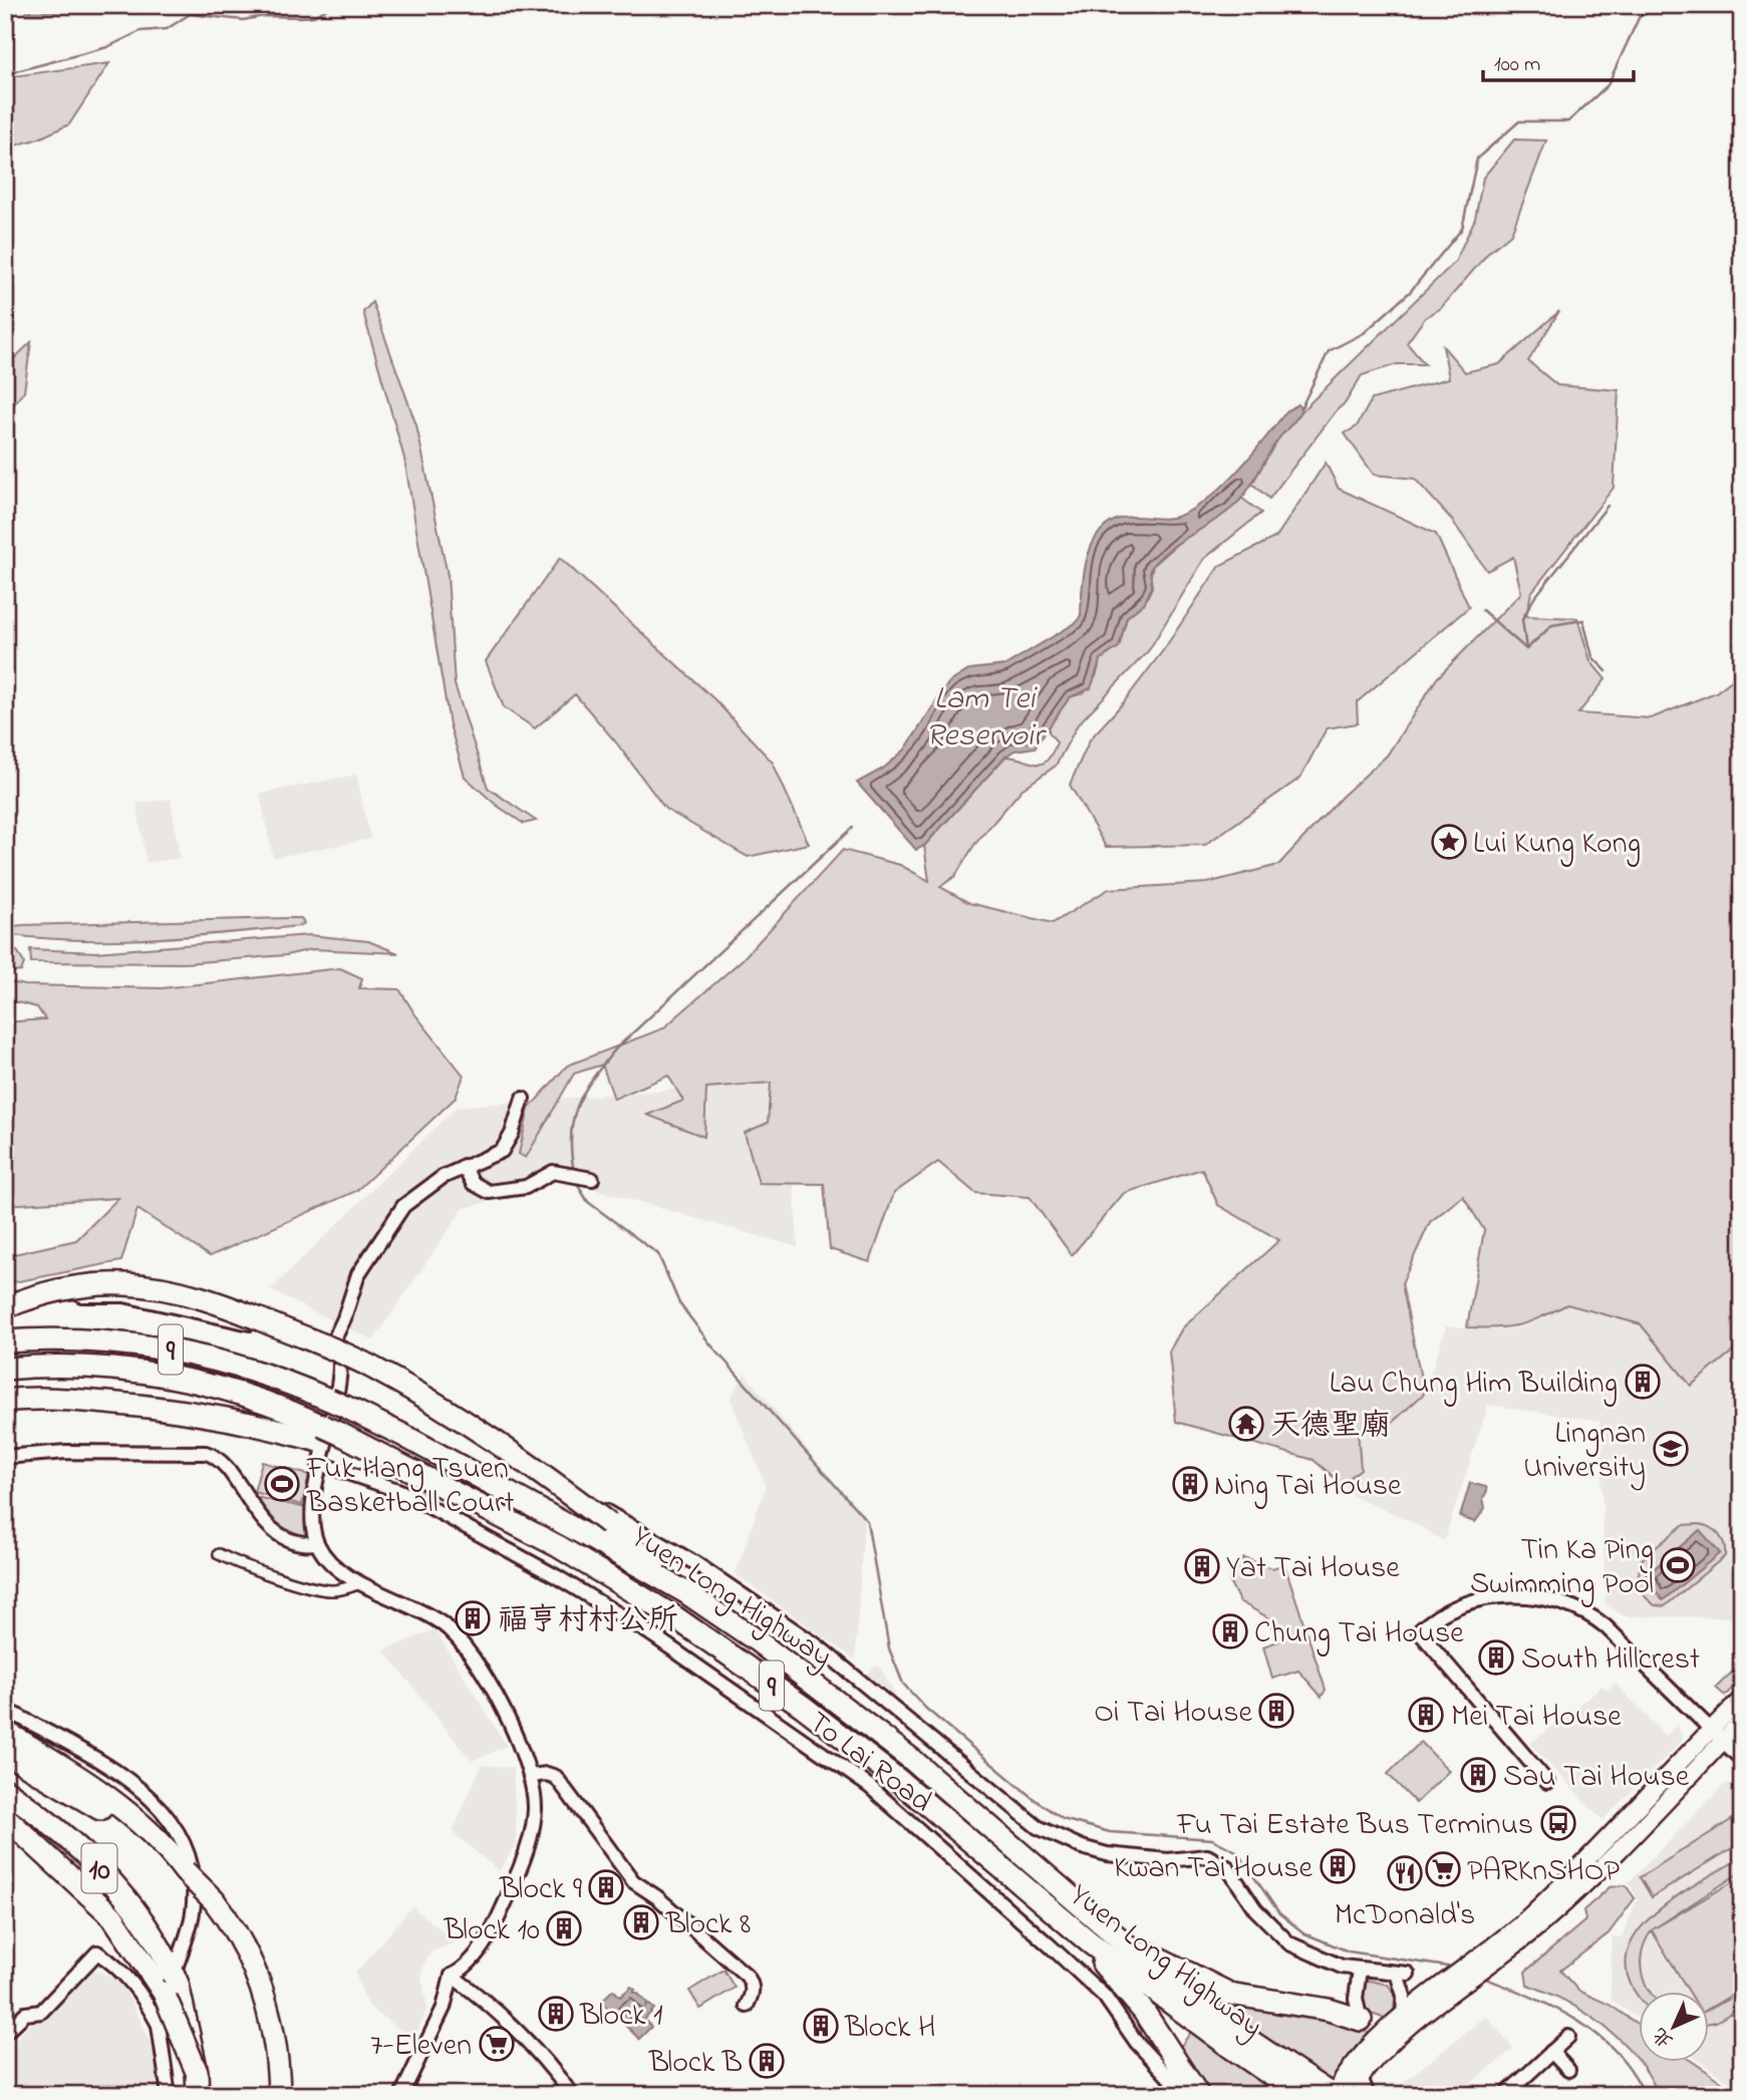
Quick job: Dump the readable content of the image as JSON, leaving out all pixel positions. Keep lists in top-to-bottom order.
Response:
{
  "streets": {
    "highway": ["9", "Yuen Long Highway", "10"],
    "street": ["To Lai Road"]
  },
  "crossings": [
    ["9", "Yuen Long Highway"]
  ],
  "water": ["Lam Tei Reservoir"],
  "places": {
    "place": ["Lui Kung Kong"],
    "building": [
      "Lau Chung Him Building",
      "Ning Tai House",
      "Yat Tai House",
      "福亨村村公所",
      "Chung Tai House",
      "South Hillcrest",
      "Oi Tai House",
      "Mei Tai House",
      "Sau Tai House",
      "Kwan Tai House",
      "Block 9",
      "Block 8",
      "Block 10",
      "Block 1",
      "Block H",
      "Block B"
    ],
    "temple": ["天德聖廟"],
    "school or university": ["Lingnan University"],
    "sports": ["Fuk Hang Tsuen Basketball Court", "Tin Ka Ping Swimming Pool"],
    "bus stop": ["Fu Tai Estate Bus Terminus"],
    "supermarket": ["PARKnSHOP", "7-Eleven"],
    "restaurant": ["McDonald's"]
  },
  "scale_bar": "100 m",
  "north": "bottom left"
}
